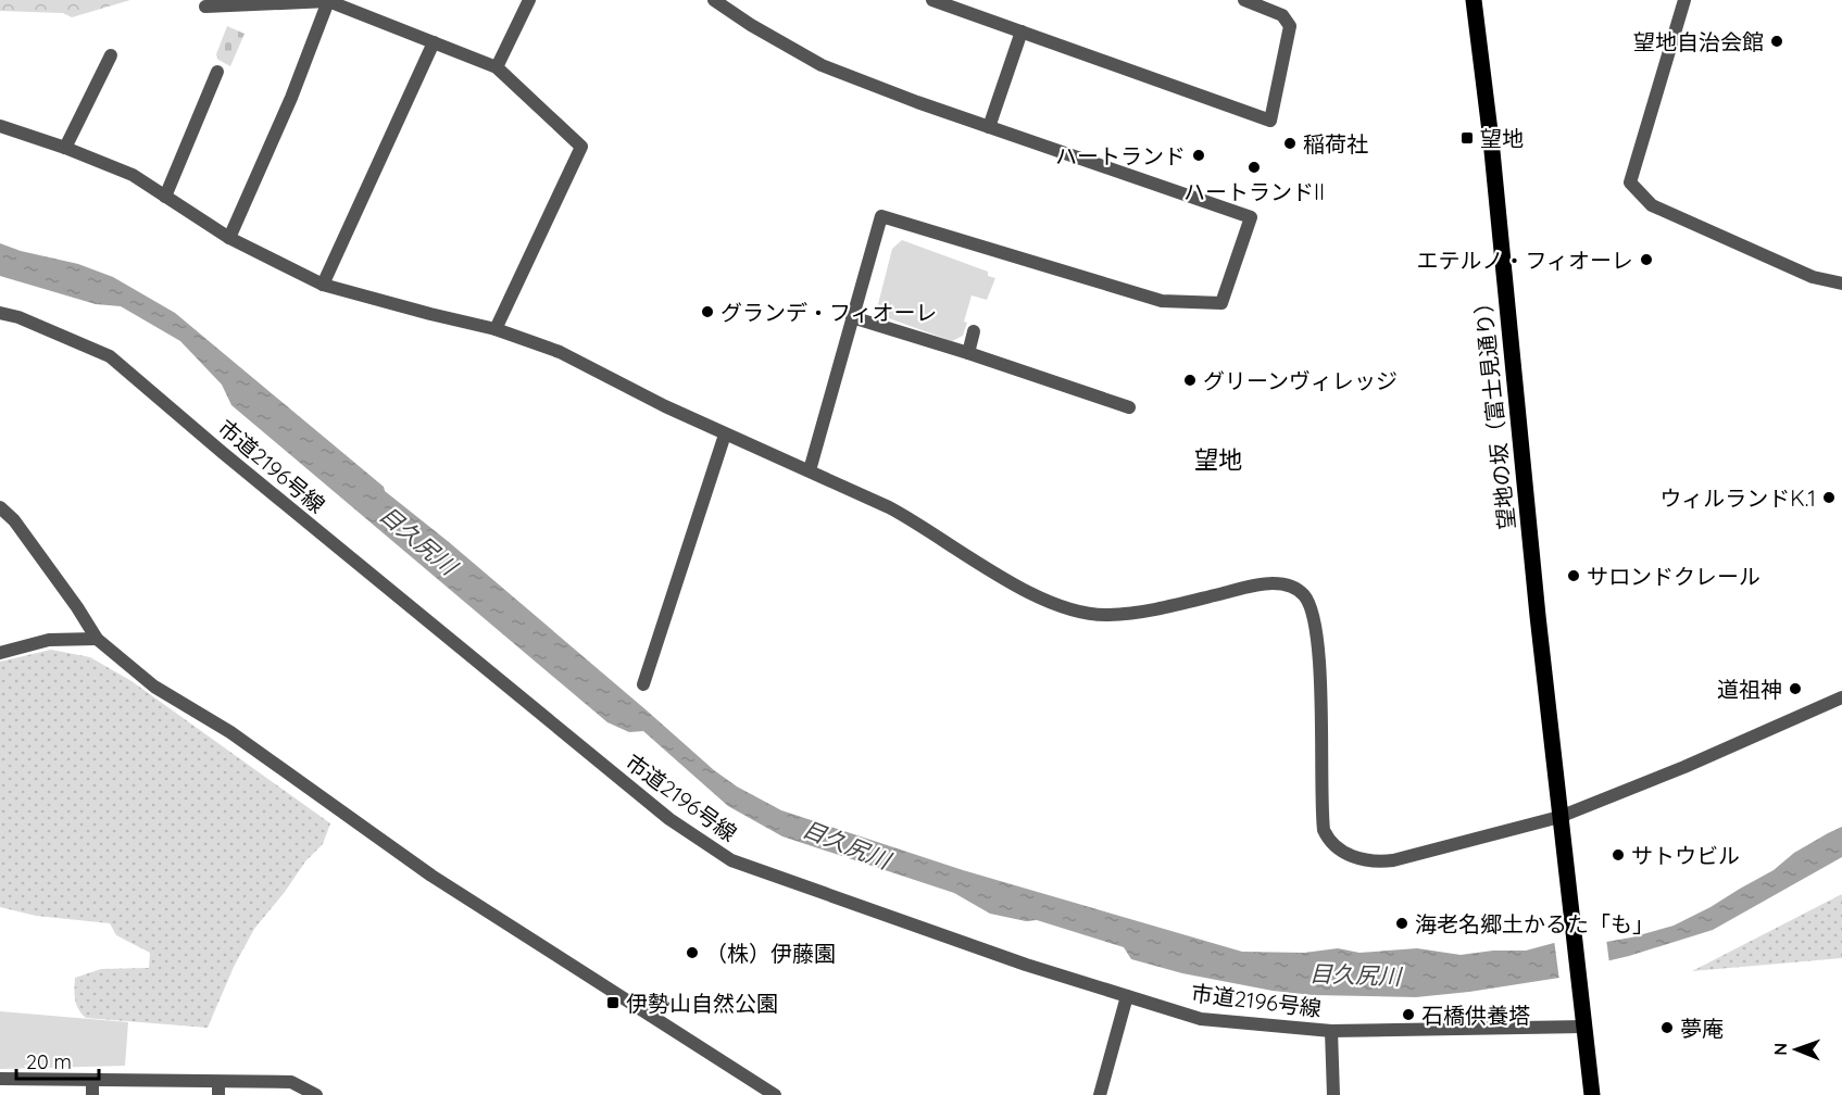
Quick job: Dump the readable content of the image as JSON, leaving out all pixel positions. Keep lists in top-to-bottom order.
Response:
{
  "streets": {
    "main road": ["望地の坂（富士見通り）"],
    "street": ["市道2196号線"]
  },
  "crossings": [
    ["望地の坂（富士見通り）", "市道2196号線"]
  ],
  "districts": ["望地"],
  "water": ["目久尻川"],
  "places": {
    "other": [
      "望地自治会館",
      "稲荷社",
      "ハートランド",
      "ハートランドII",
      "エテルノ・フィオーレ",
      "グランデ・フィオーレ",
      "グリーンヴィレッジ",
      "ウィルランドK.1",
      "サロンドクレール",
      "道祖神",
      "サトウビル",
      "海老名郷土かるた「も」",
      "（株）伊藤園",
      "石橋供養塔",
      "夢庵"
    ],
    "transit": ["望地", "伊勢山自然公園"]
  },
  "scale_bar": "20 m",
  "north": "left"
}
